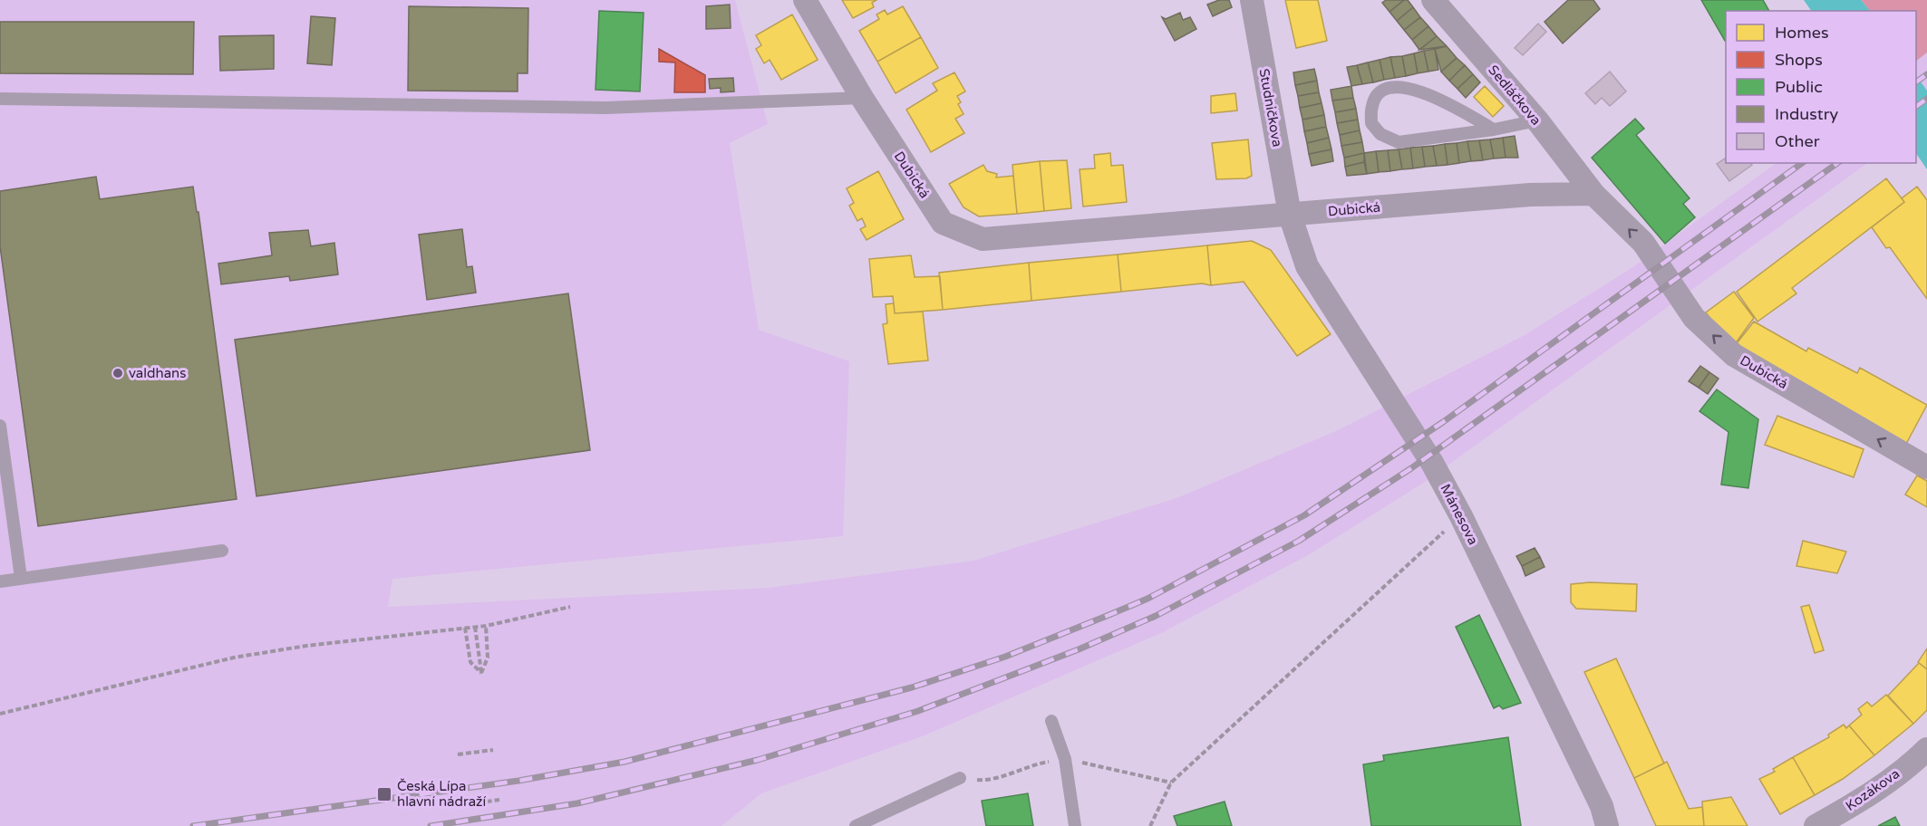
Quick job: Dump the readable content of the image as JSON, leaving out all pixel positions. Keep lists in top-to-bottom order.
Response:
{
  "streets": {
    "street": [
      "Sedláčkova",
      "Studničkova",
      "Dubická",
      "Mánesova",
      "Kozákova"
    ]
  },
  "crossings": [
    ["Sedláčkova", "Dubická"],
    ["Studničkova", "Dubická"],
    ["Studničkova", "Mánesova"],
    ["Dubická", "Mánesova"]
  ],
  "places": {
    "other": ["valdhans"],
    "transit": ["Česká Lípa hlavní nádraží"]
  },
  "legend": [
    "Homes",
    "Shops",
    "Public",
    "Industry",
    "Other"
  ]
}
